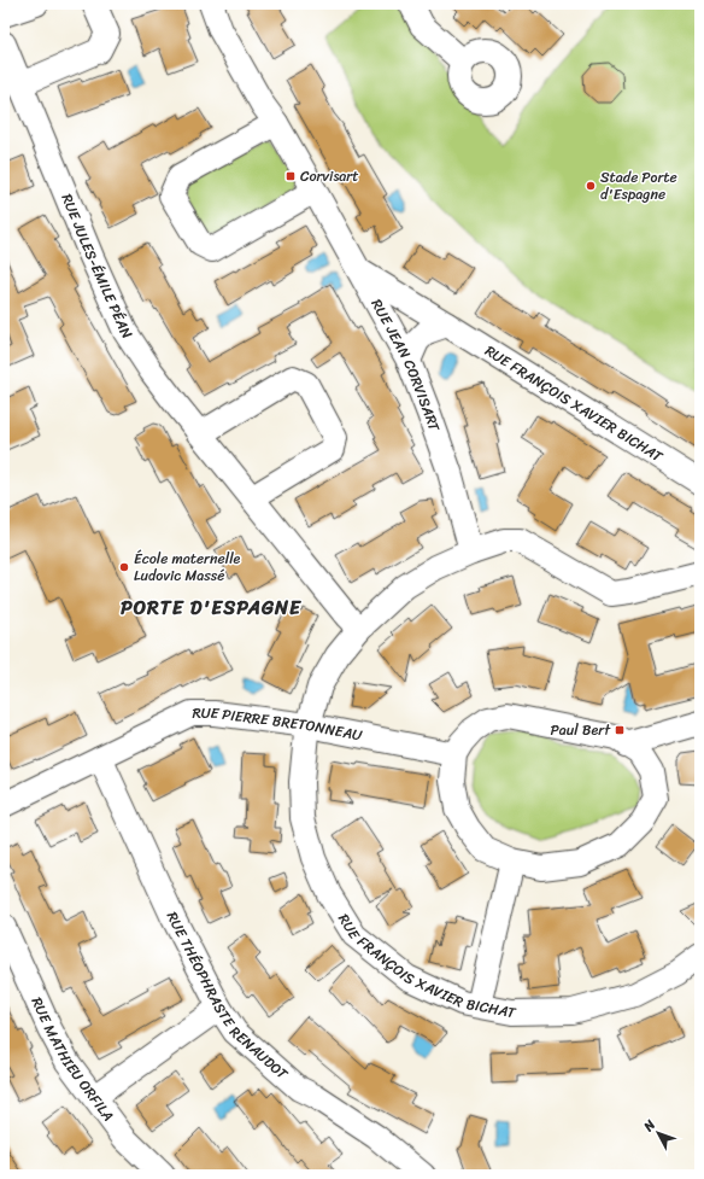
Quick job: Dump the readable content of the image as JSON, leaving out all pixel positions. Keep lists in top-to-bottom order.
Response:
{
  "streets": {
    "street": [
      "RUE JULES-ÉMILE PÉAN",
      "RUE JEAN CORVISART",
      "RUE FRANÇOIS XAVIER BICHAT",
      "RUE PIERRE BRETONNEAU",
      "RUE THÉOPHRASTE RENAUDOT",
      "RUE MATHIEU ORFILA"
    ]
  },
  "crossings": [
    ["RUE JULES-ÉMILE PÉAN", "RUE FRANÇOIS XAVIER BICHAT"],
    ["RUE JEAN CORVISART", "RUE FRANÇOIS XAVIER BICHAT"],
    ["RUE FRANÇOIS XAVIER BICHAT", "RUE PIERRE BRETONNEAU"],
    ["RUE PIERRE BRETONNEAU", "RUE THÉOPHRASTE RENAUDOT"]
  ],
  "districts": ["PORTE D'ESPAGNE"],
  "places": {
    "transit": ["Corvisart", "Paul Bert"],
    "other": ["Stade Porte d'Espagne", "École maternelle Ludovic Massé"]
  },
  "north": "top left"
}
